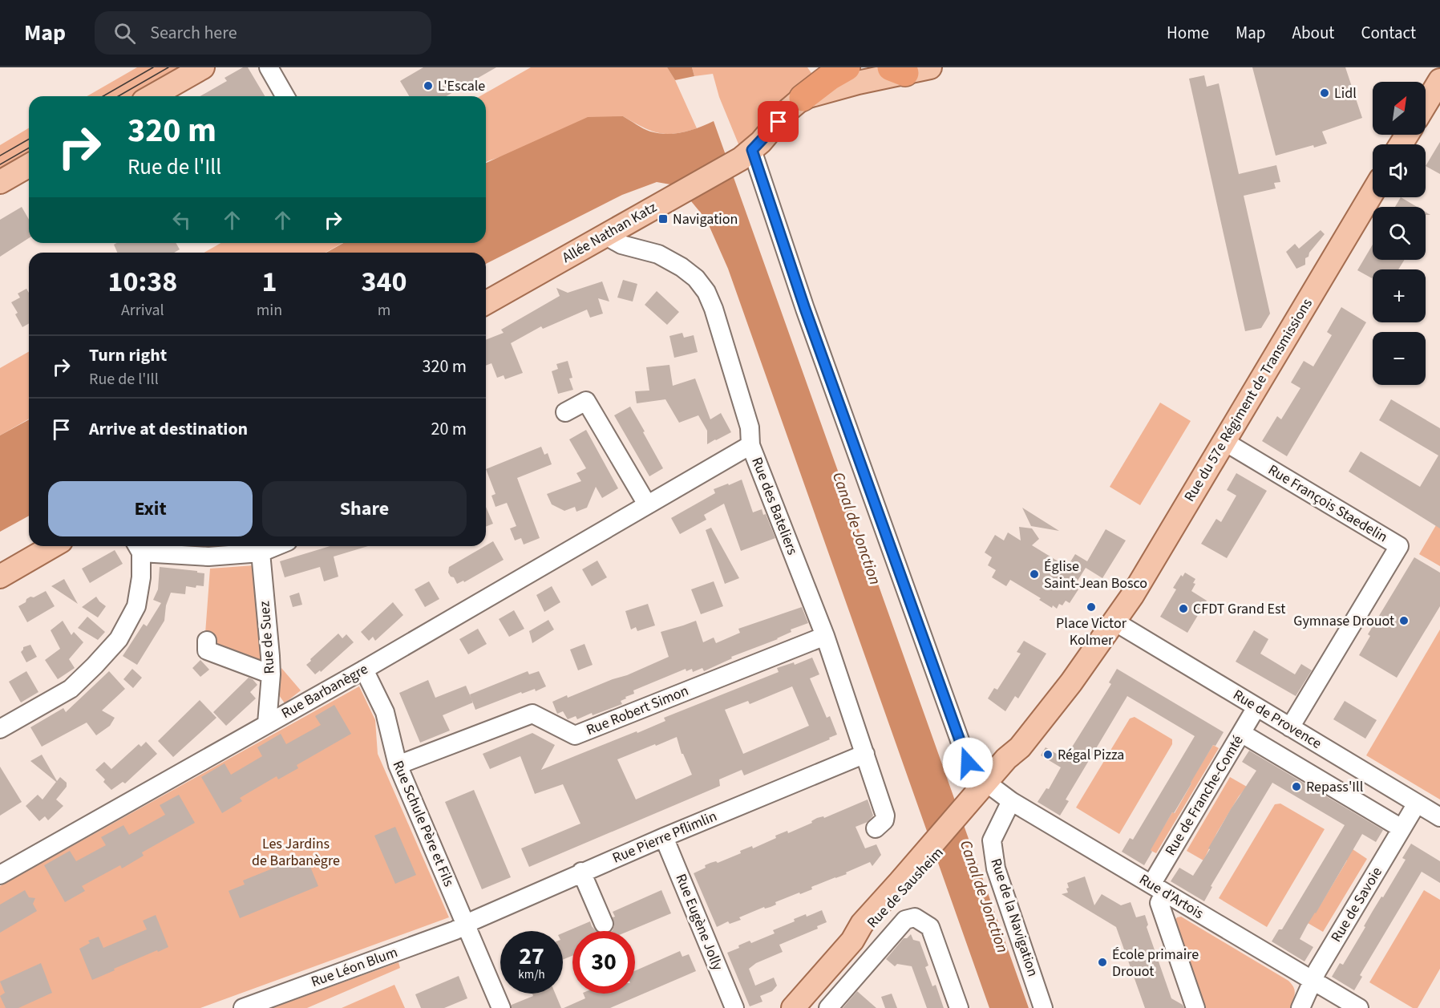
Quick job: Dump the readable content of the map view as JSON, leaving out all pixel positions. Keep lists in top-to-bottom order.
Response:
{
  "streets": {
    "main road": ["Allée Nathan Katz", "Rue du 57e Régiment de Transmissions", "Rue de Sausheim"],
    "street": [
      "Rue François Staedelin",
      "Rue des Bateliers",
      "Rue de Suez",
      "Rue Barbanègre",
      "Rue Robert Simon",
      "Rue de Provence",
      "Rue de Franche-Comté",
      "Rue Schule Père et Fils",
      "Rue Pierre Pflimlin",
      "Rue d'Artois",
      "Rue de Savoie",
      "Rue de la Navigation",
      "Rue Eugène Jolly",
      "Rue Léon Blum"
    ]
  },
  "crossings": [
    ["Allée Nathan Katz", "Rue des Bateliers"],
    ["Rue du 57e Régiment de Transmissions", "Rue François Staedelin"],
    ["Rue du 57e Régiment de Transmissions", "Rue de Provence"],
    ["Rue François Staedelin", "Rue de Provence"],
    ["Rue des Bateliers", "Rue Barbanègre"],
    ["Rue des Bateliers", "Rue Robert Simon"],
    ["Rue des Bateliers", "Rue Pierre Pflimlin"],
    ["Rue de Suez", "Rue Barbanègre"],
    ["Rue Barbanègre", "Rue Schule Père et Fils"],
    ["Rue Robert Simon", "Rue Schule Père et Fils"],
    ["Rue de Provence", "Rue de Franche-Comté"],
    ["Rue de Provence", "Rue de Savoie"],
    ["Rue de Franche-Comté", "Rue d'Artois"],
    ["Rue Schule Père et Fils", "Rue Pierre Pflimlin"],
    ["Rue Schule Père et Fils", "Rue Léon Blum"],
    ["Rue Pierre Pflimlin", "Rue Eugène Jolly"],
    ["Rue Pierre Pflimlin", "Rue Léon Blum"],
    ["Rue de Sausheim", "Rue d'Artois"],
    ["Rue de Sausheim", "Rue de la Navigation"],
    ["Rue d'Artois", "Rue de Savoie"],
    ["Rue d'Artois", "Rue de la Navigation"]
  ],
  "water": ["Canal de Jonction"],
  "parks": ["Les Jardins de Barbanègre"],
  "places": {
    "other": [
      "L'Escale",
      "Lidl",
      "Église Saint-Jean Bosco",
      "Place Victor Kolmer",
      "CFDT Grand Est",
      "Gymnase Drouot",
      "Régal Pizza",
      "Repass'Ill",
      "École primaire Drouot"
    ],
    "transit": ["Navigation"]
  },
  "north": "top right",
  "page": {
    "header": "Map",
    "search": "Search here",
    "nav": [
      "Home",
      "Map",
      "About",
      "Contact"
    ],
    "map_buttons": ["+", "−"],
    "turn": ["320 m", "Rue de l'Ill"],
    "eta": [
      "10:38",
      "Arrival",
      "1",
      "min",
      "340",
      "m"
    ],
    "list": [
      {
        "name": "Turn right",
        "note": "Rue de l'Ill",
        "value": "320 m"
      },
      {
        "name": "Arrive at destination",
        "value": "20 m"
      }
    ],
    "buttons": ["Exit", "Share"],
    "speed": "27 km/h",
    "limit": "30"
  }
}
